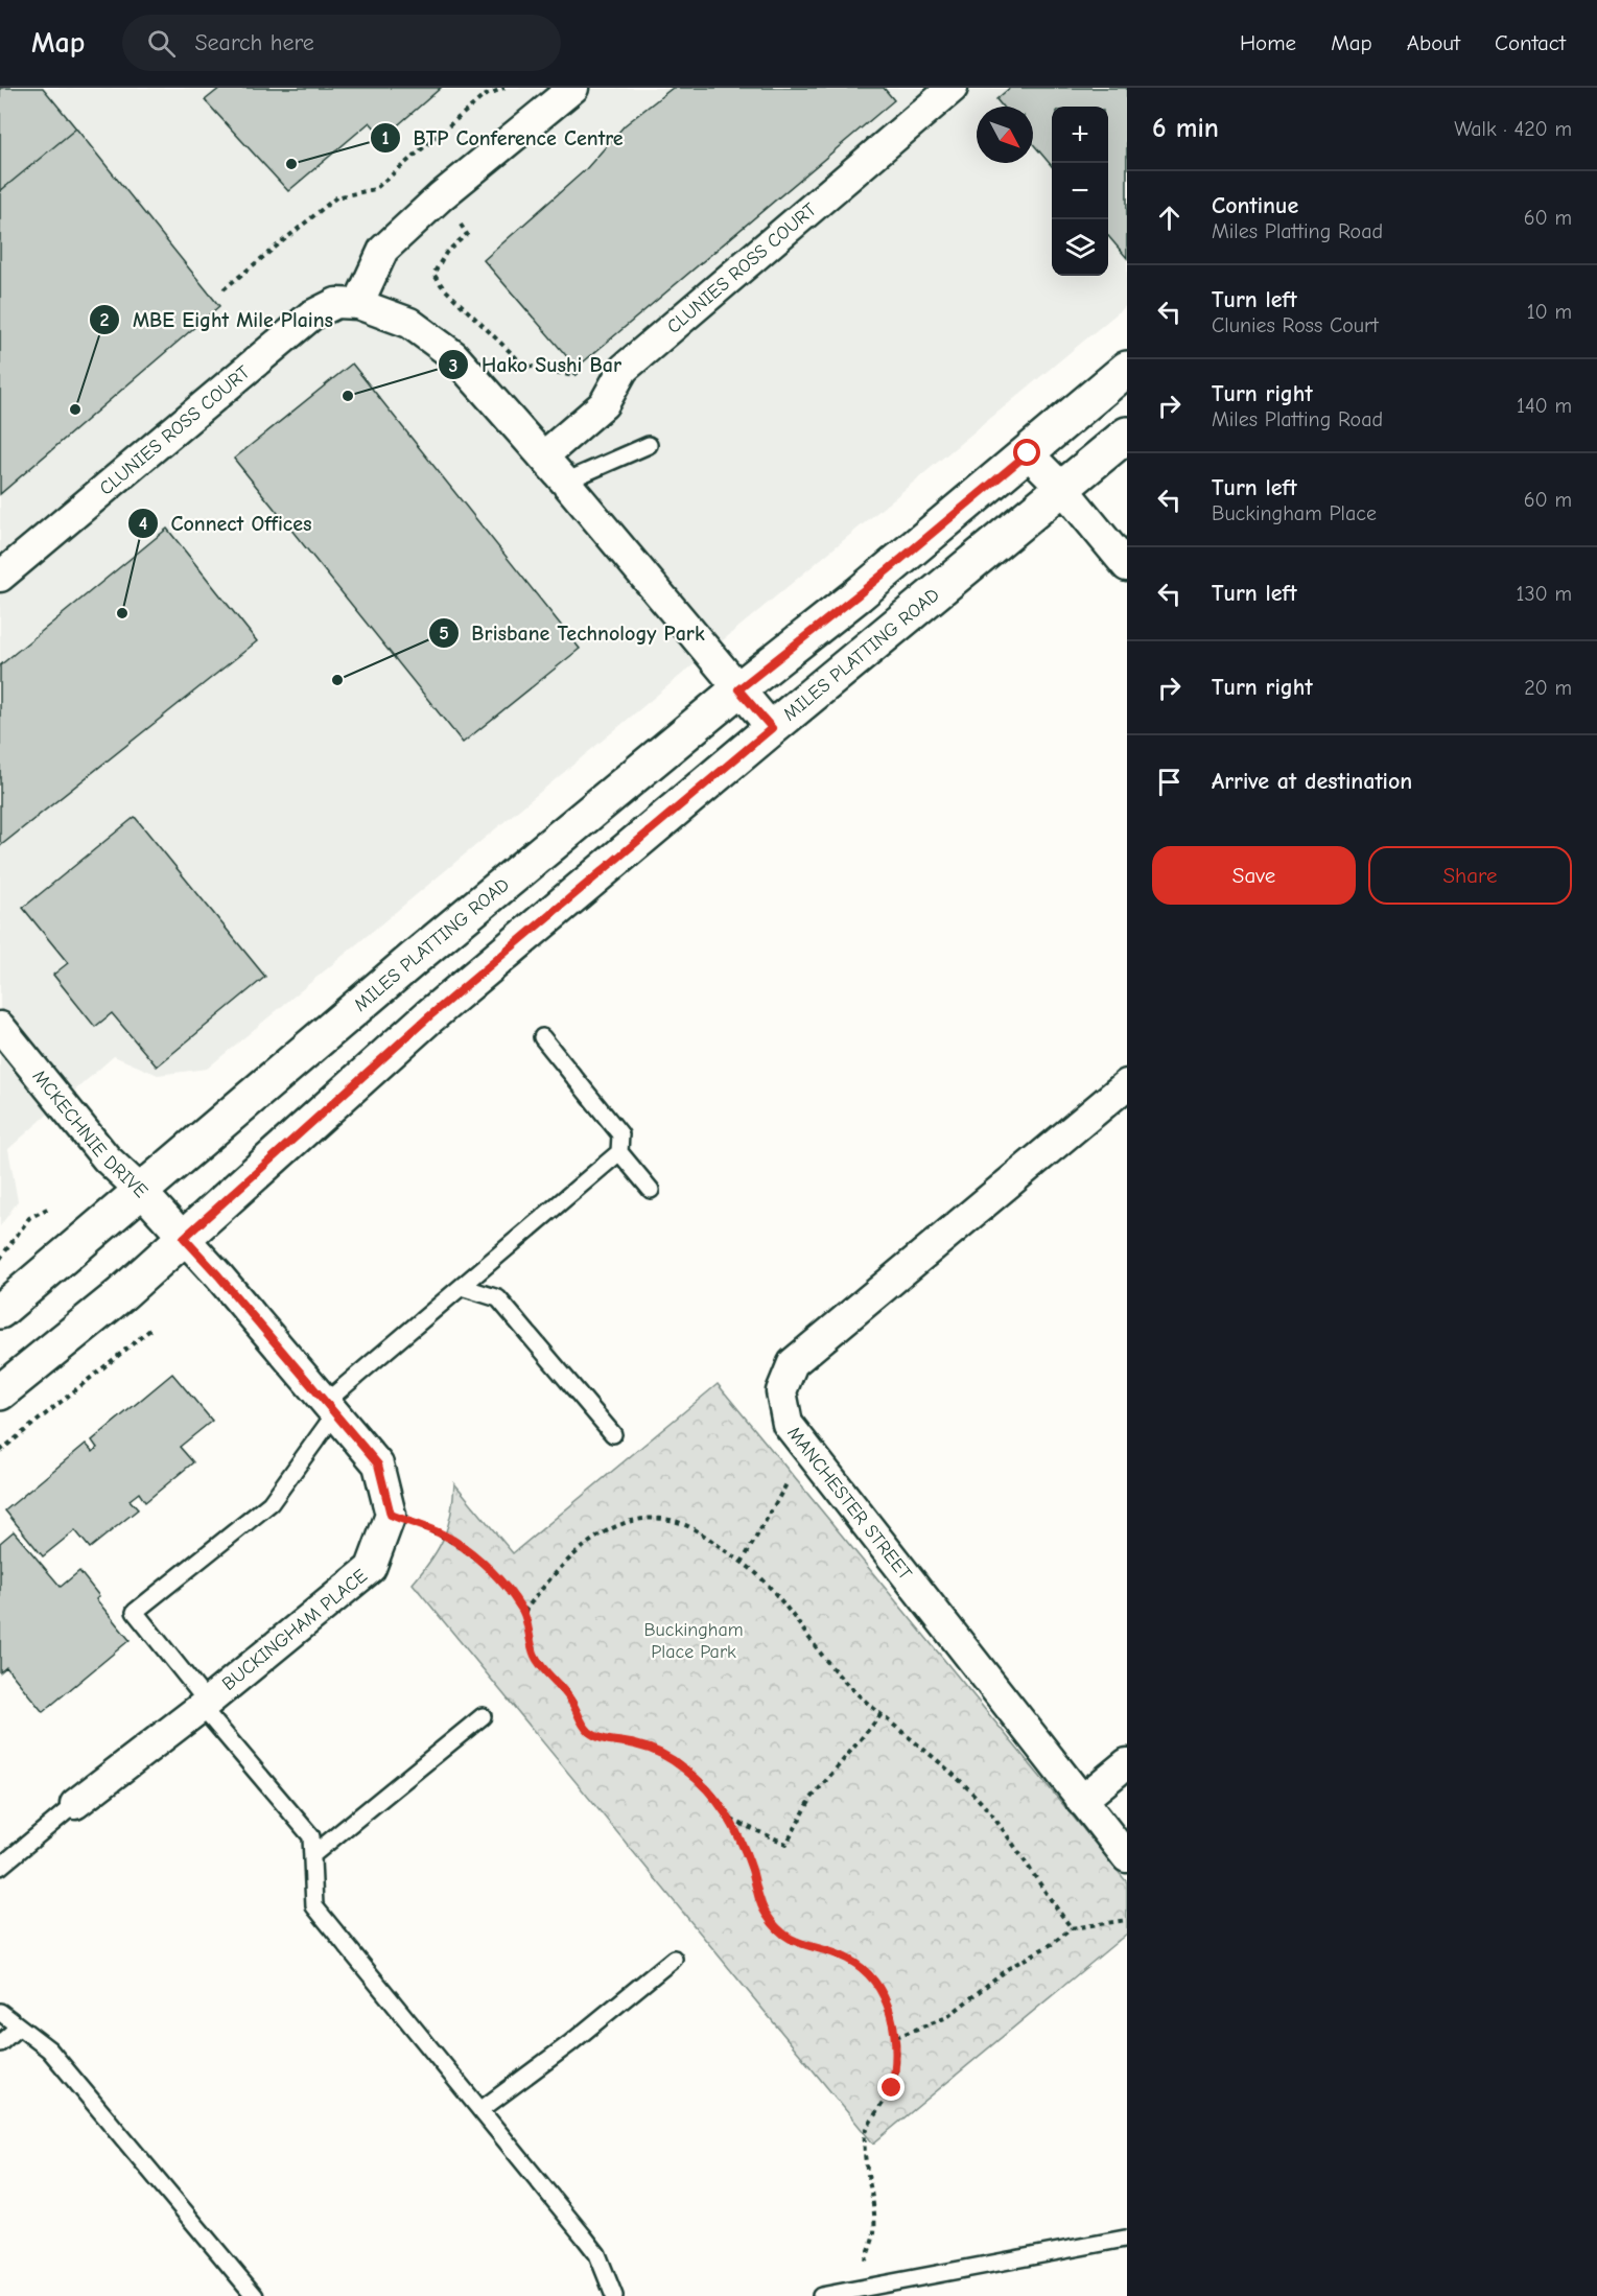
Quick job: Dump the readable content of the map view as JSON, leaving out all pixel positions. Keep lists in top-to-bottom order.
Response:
{
  "streets": {
    "main road": ["MILES PLATTING ROAD"],
    "street": [
      "CLUNIES ROSS COURT",
      "MCKECHNIE DRIVE",
      "MANCHESTER STREET",
      "BUCKINGHAM PLACE"
    ]
  },
  "crossings": [
    ["CLUNIES ROSS COURT", "MILES PLATTING ROAD"],
    ["MILES PLATTING ROAD", "MCKECHNIE DRIVE"]
  ],
  "parks": ["Buckingham Place Park"],
  "places": [
    "BTP Conference Centre",
    "Hako Sushi Bar",
    "MBE Eight Mile Plains",
    "Connect Offices",
    "Brisbane Technology Park"
  ],
  "north": "bottom right",
  "page": {
    "header": "Map",
    "search": "Search here",
    "nav": [
      "Home",
      "Map",
      "About",
      "Contact"
    ],
    "heading": ["6 min", "Walk · 420 m"],
    "map_buttons": ["+", "−"],
    "list": [
      ["Continue", "Miles Platting Road", "60 m"],
      ["Turn left", "Clunies Ross Court", "10 m"],
      ["Turn right", "Miles Platting Road", "140 m"],
      ["Turn left", "Buckingham Place", "60 m"],
      ["Turn left", "130 m"],
      ["Turn right", "20 m"],
      "Arrive at destination"
    ],
    "buttons": ["Save", "Share"]
  }
}
